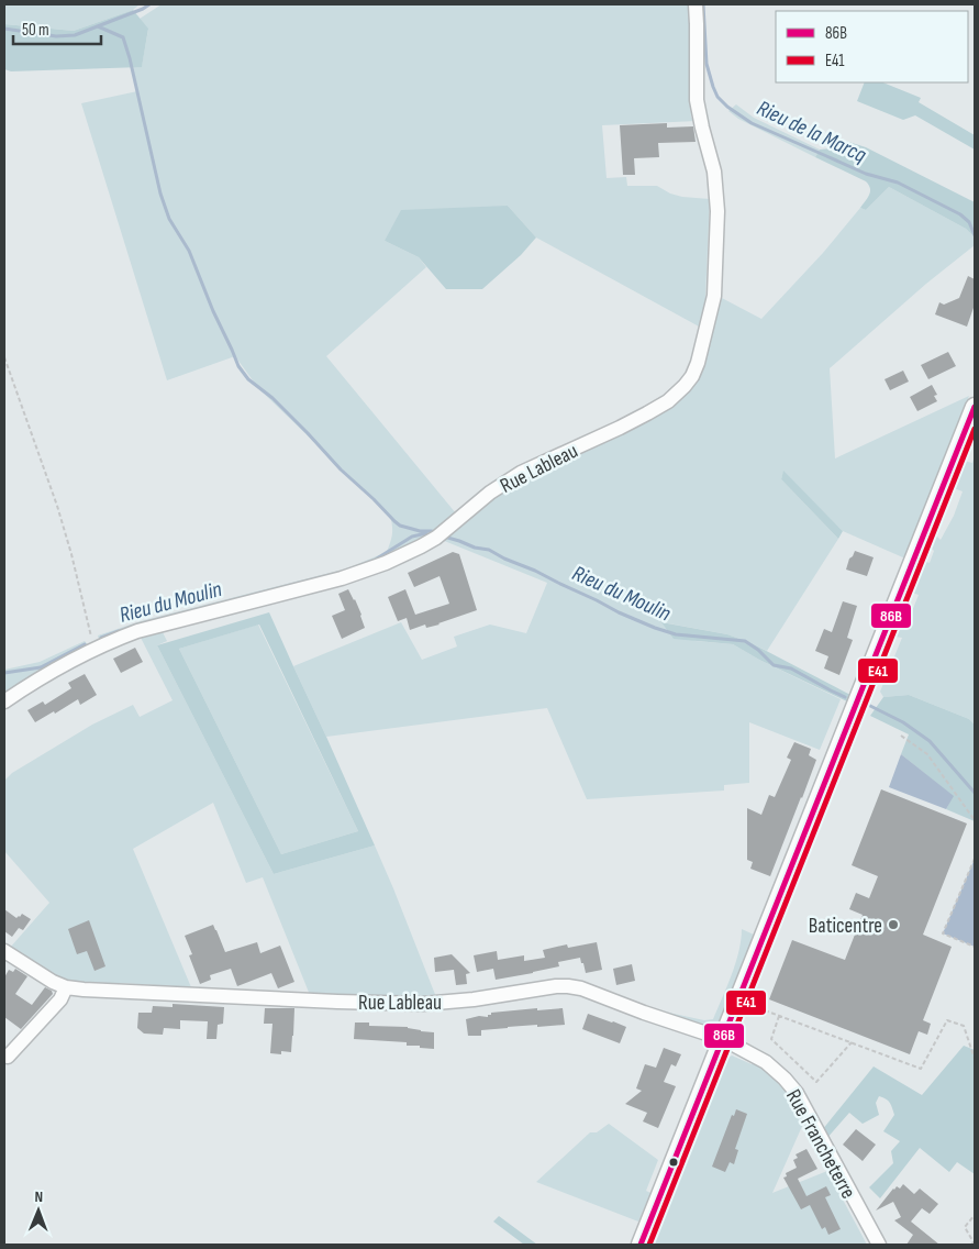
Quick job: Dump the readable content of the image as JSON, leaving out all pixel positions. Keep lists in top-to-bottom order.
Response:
{
  "streets": {
    "street": ["Rue Lableau", "Rue Francheterre"]
  },
  "crossings": [
    ["Rue Lableau", "Rue Francheterre"]
  ],
  "water": ["Rieu de la Marcq", "Rieu du Moulin"],
  "places": ["Baticentre"],
  "lines": ["transit line 86B", "transit line E41"],
  "legend": ["86B", "E41"],
  "scale_bar": "50 m",
  "north": "top"
}
